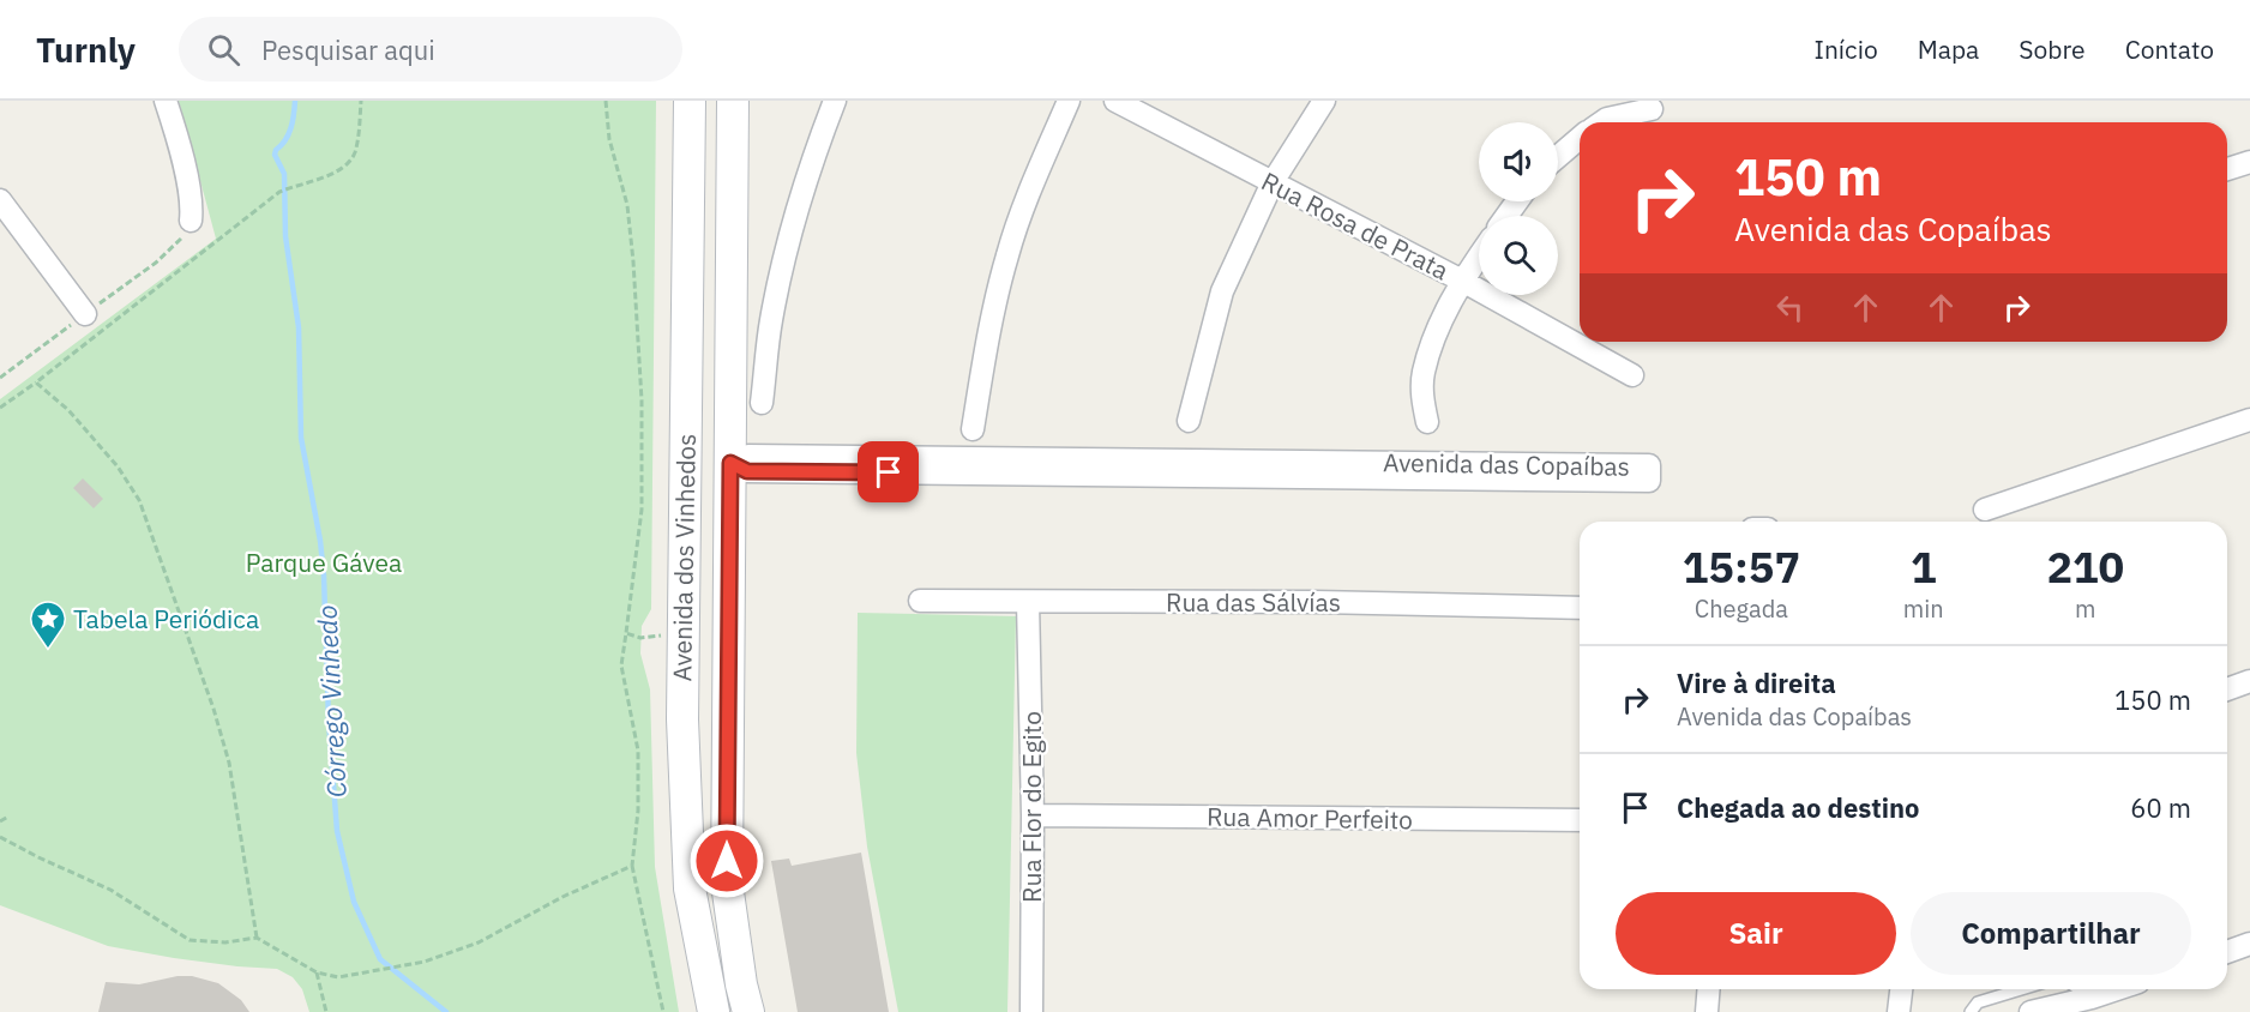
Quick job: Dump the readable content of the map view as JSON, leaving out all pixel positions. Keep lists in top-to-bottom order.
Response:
{
  "streets": {
    "main road": ["Avenida dos Vinhedos"],
    "street": [
      "Rua Rosa de Prata",
      "Avenida das Copaíbas",
      "Rua das Sálvías",
      "Rua Flor do Egito",
      "Rua Amor Perfeito"
    ]
  },
  "crossings": [
    ["Avenida das Copaíbas", "Avenida dos Vinhedos"],
    ["Rua das Sálvías", "Rua Flor do Egito"],
    ["Rua Flor do Egito", "Rua Amor Perfeito"]
  ],
  "water": ["Córrego Vinhedo"],
  "parks": ["Parque Gávea"],
  "places": {
    "place": ["Tabela Periódica"]
  },
  "page": {
    "header": "Turnly",
    "search": "Pesquisar aqui",
    "nav": [
      "Início",
      "Mapa",
      "Sobre",
      "Contato"
    ],
    "turn": ["150 m", "Avenida das Copaíbas"],
    "eta": [
      "15:57",
      "Chegada",
      "1",
      "min",
      "210",
      "m"
    ],
    "list": [
      {
        "name": "Vire à direita",
        "note": "Avenida das Copaíbas",
        "value": "150 m"
      },
      {
        "name": "Chegada ao destino",
        "value": "60 m"
      }
    ],
    "buttons": ["Sair", "Compartilhar"]
  }
}
